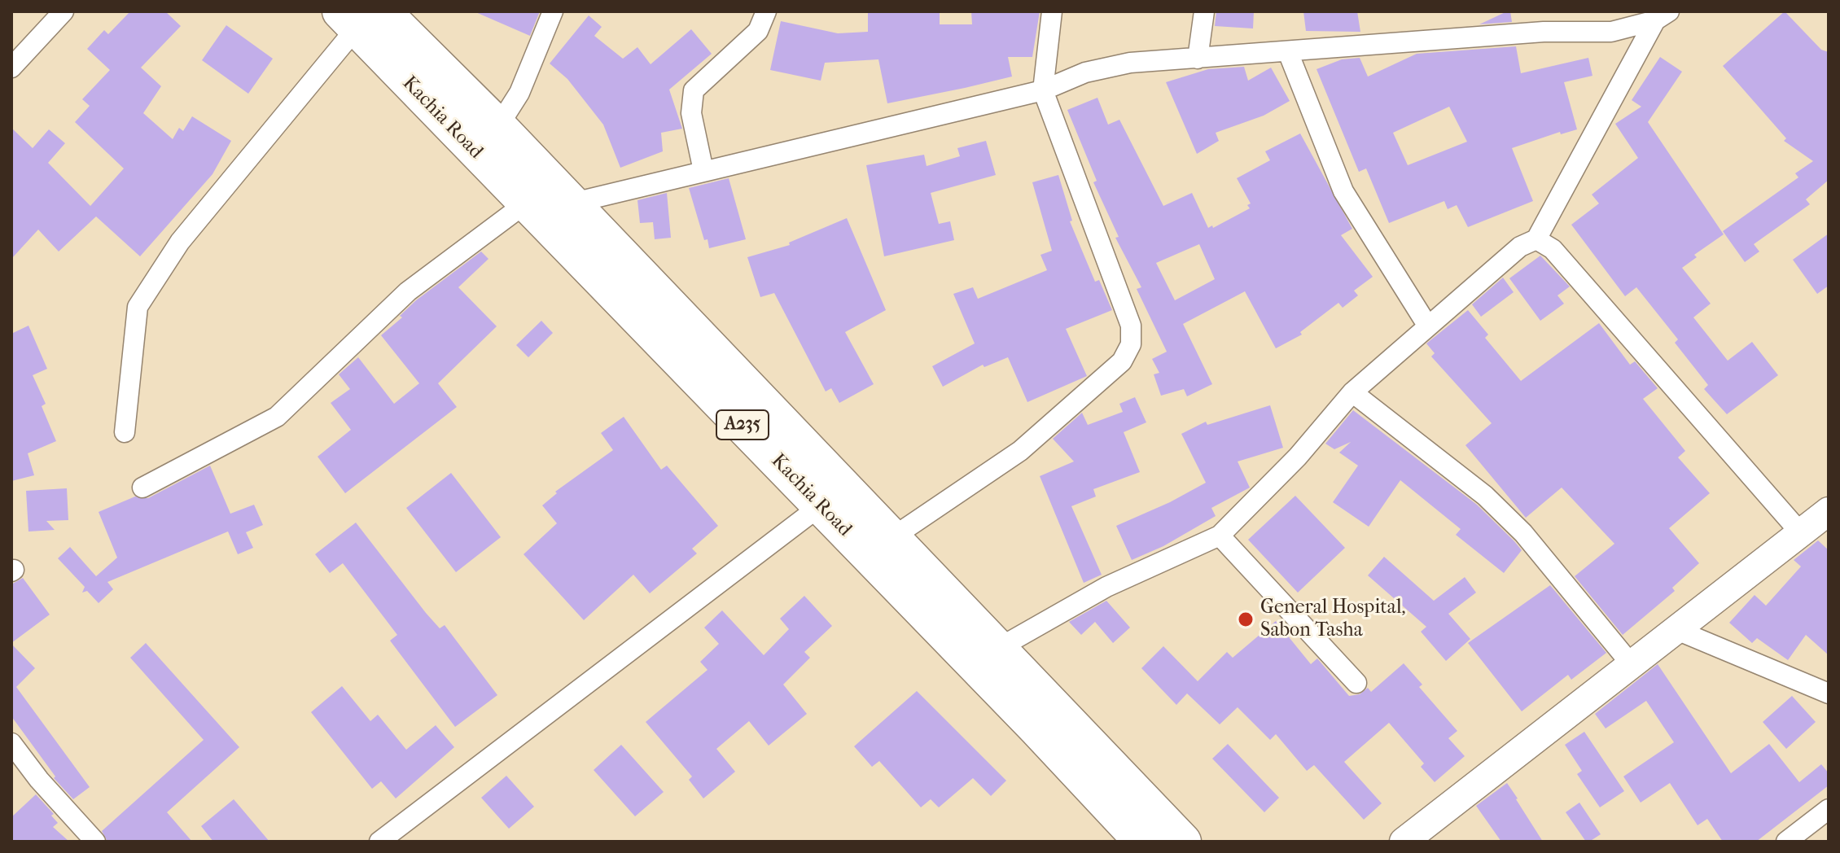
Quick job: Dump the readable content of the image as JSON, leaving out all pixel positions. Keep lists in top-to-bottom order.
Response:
{
  "streets": {
    "highway": ["Kachia Road", "A235"]
  },
  "places": ["General Hospital, Sabon Tasha"]
}
